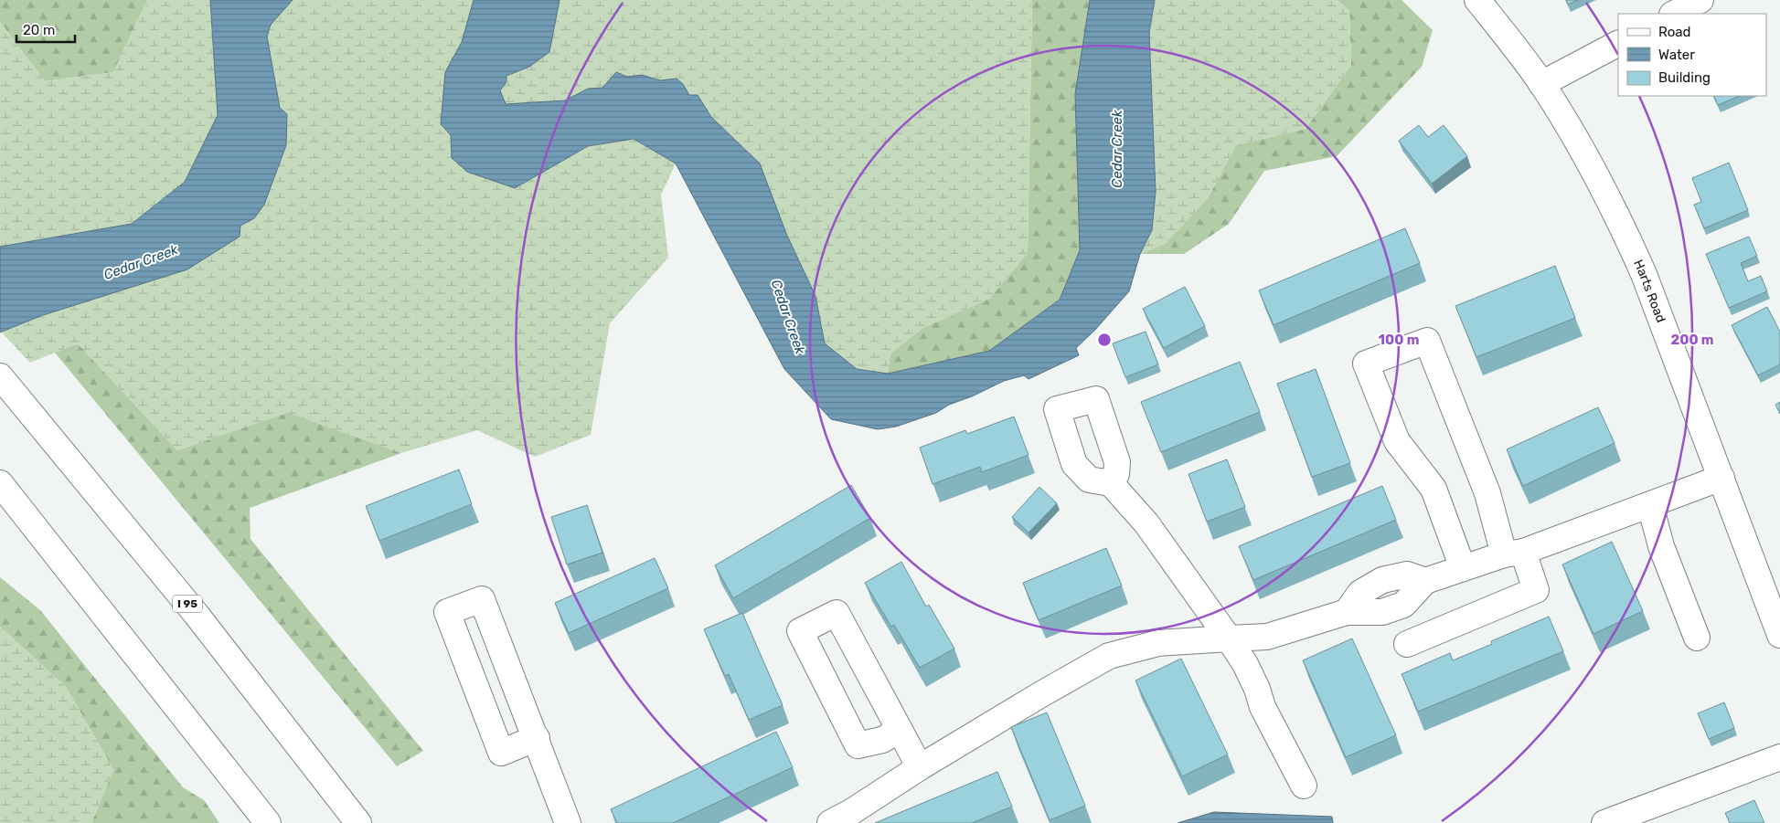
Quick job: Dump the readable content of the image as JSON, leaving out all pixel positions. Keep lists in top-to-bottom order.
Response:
{
  "streets": {
    "main road": ["Harts Road", "I 95"]
  },
  "water": ["Cedar Creek"],
  "legend": ["Road", "Water", "Building"],
  "scale_bar": "20 m",
  "rings": ["100 m", "200 m"]
}
